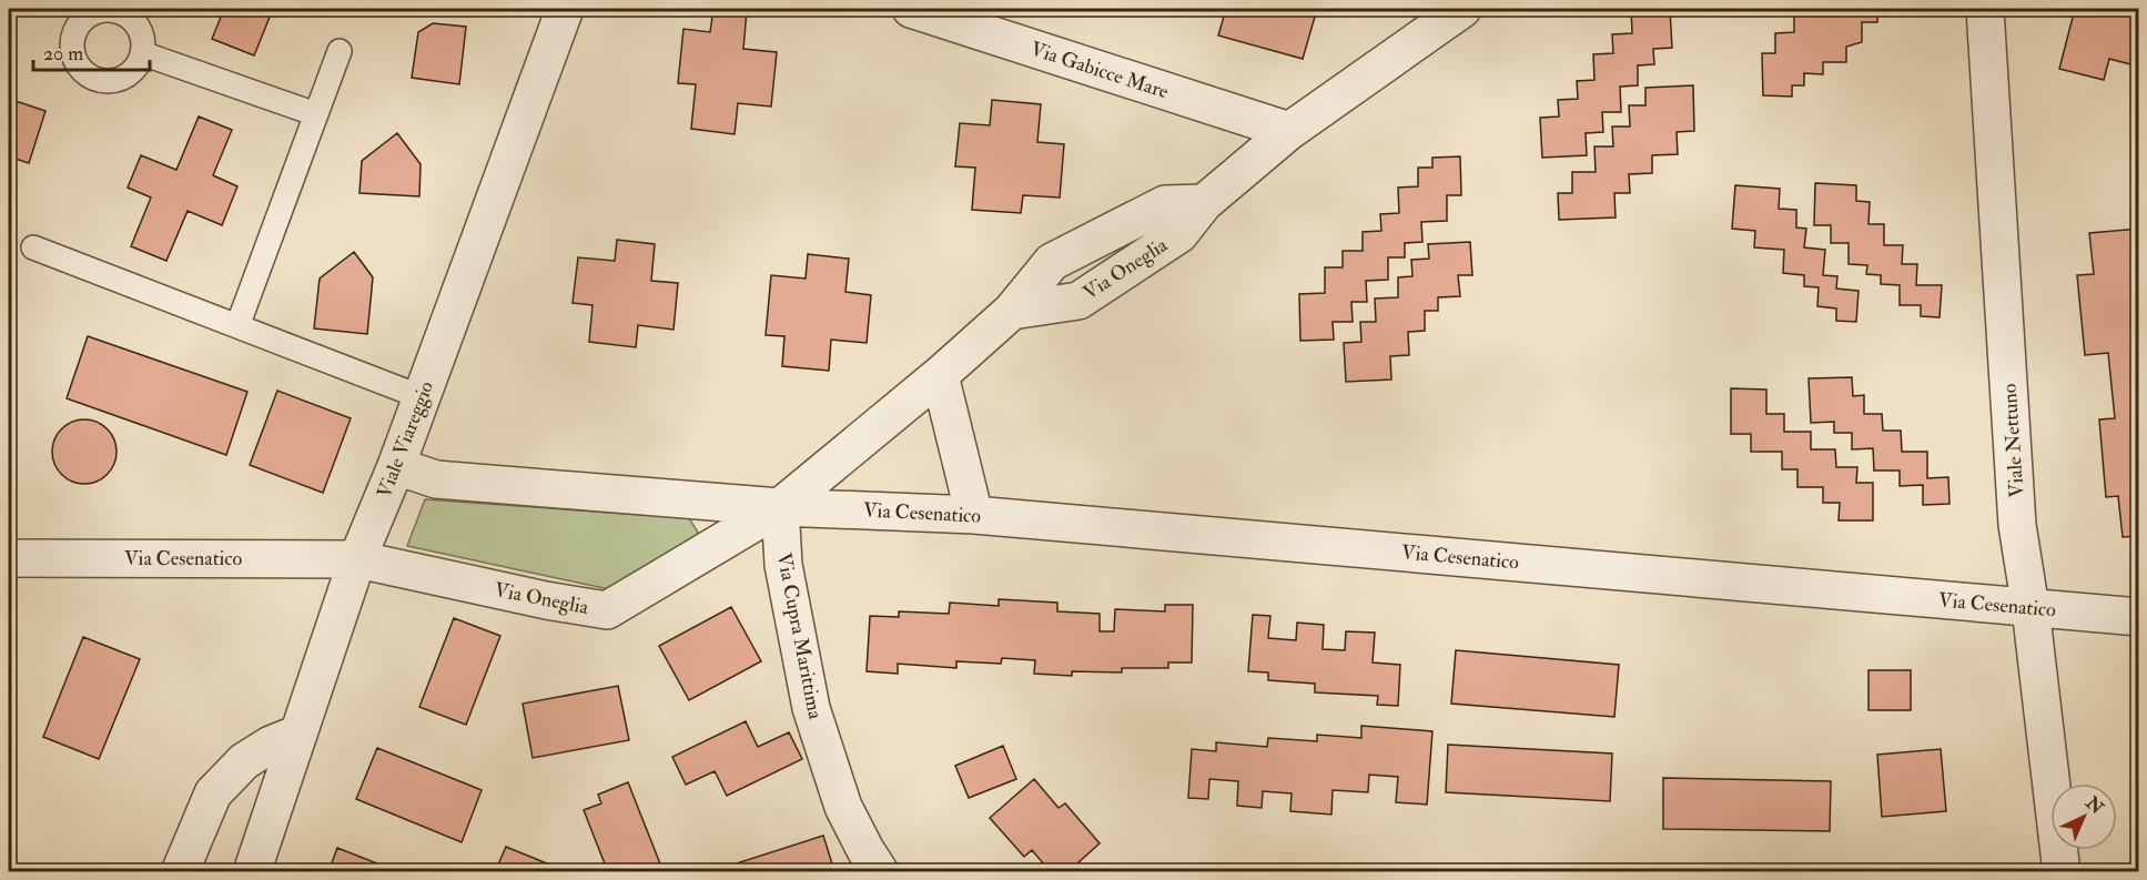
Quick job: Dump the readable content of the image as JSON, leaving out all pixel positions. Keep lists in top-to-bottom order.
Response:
{
  "streets": {
    "street": [
      "Via Gabicce Mare",
      "Via Oneglia",
      "Viale Viareggio",
      "Viale Nettuno",
      "Via Cesenatico",
      "Via Cupra Marittima"
    ]
  },
  "crossings": [
    ["Via Gabicce Mare", "Via Oneglia"],
    ["Via Oneglia", "Viale Viareggio"],
    ["Via Oneglia", "Via Cesenatico"],
    ["Via Oneglia", "Via Cupra Marittima"],
    ["Viale Viareggio", "Via Cesenatico"],
    ["Viale Nettuno", "Via Cesenatico"],
    ["Via Cesenatico", "Via Cupra Marittima"]
  ],
  "scale_bar": "20 m",
  "north": "top right"
}
